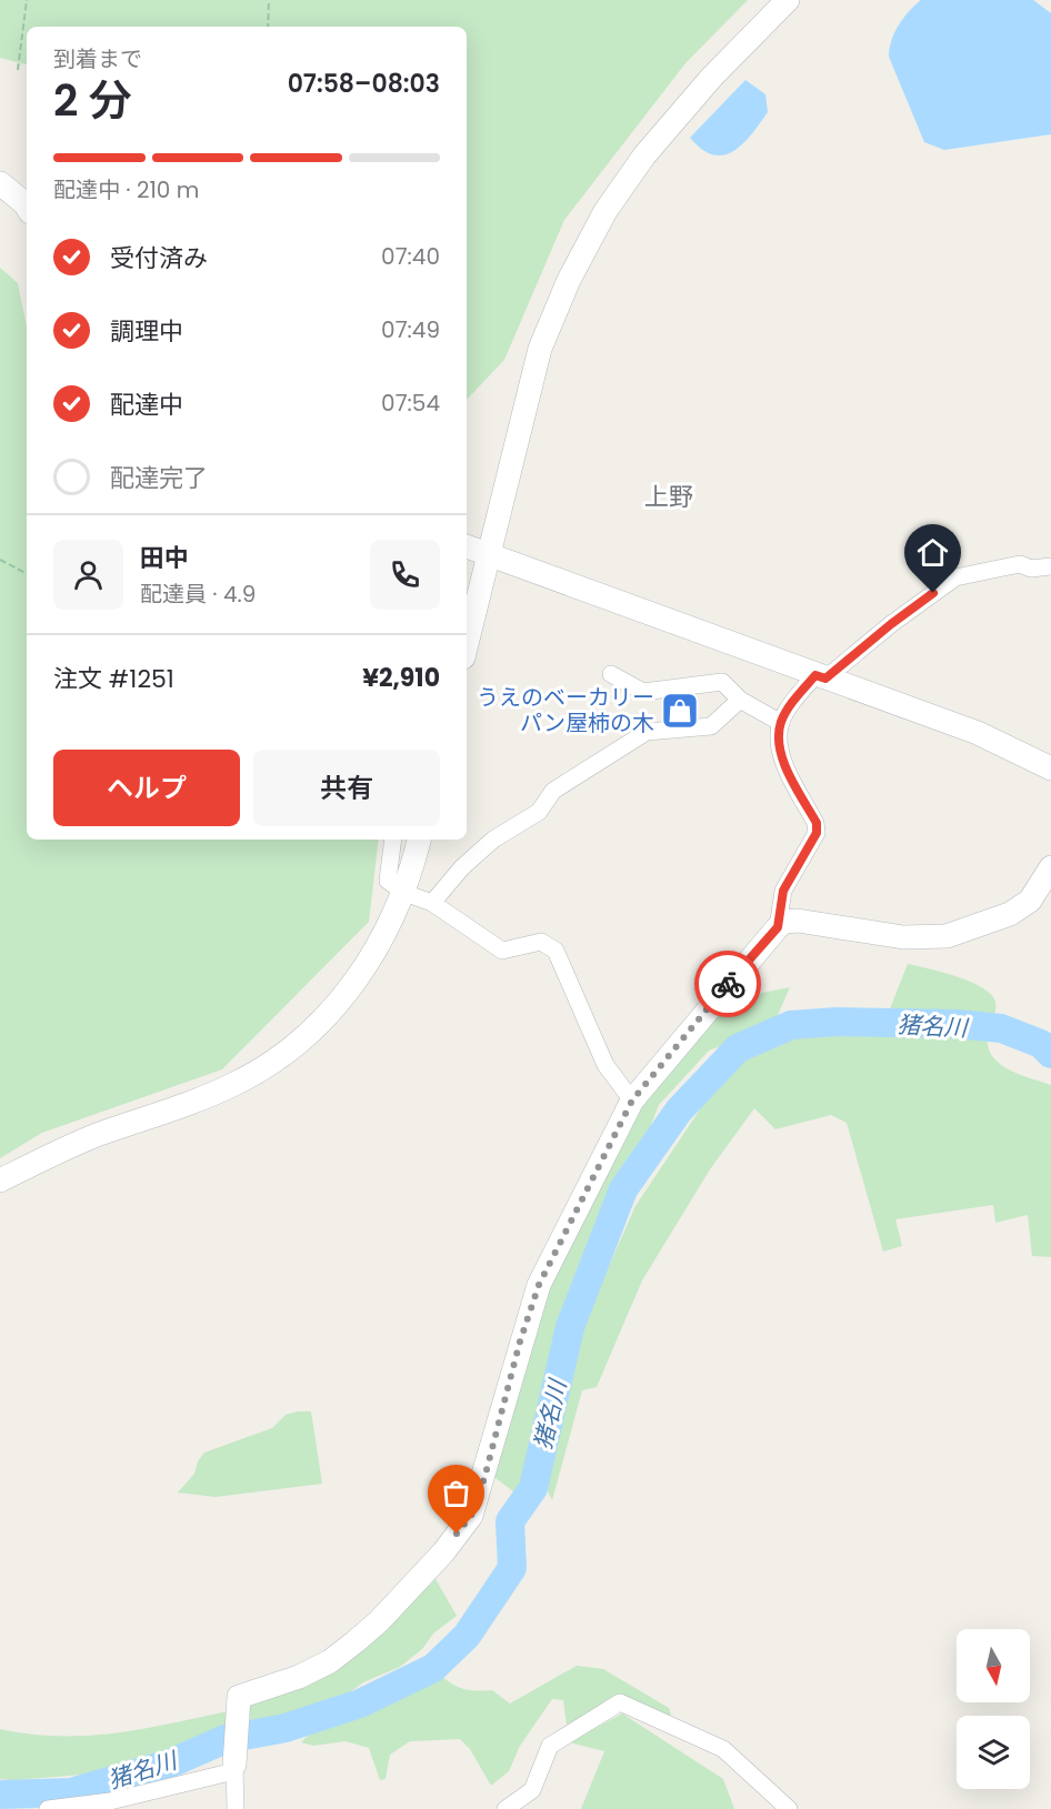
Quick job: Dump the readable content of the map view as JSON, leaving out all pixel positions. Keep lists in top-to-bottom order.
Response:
{
  "districts": ["上野"],
  "water": ["猪名川"],
  "places": {
    "shop": ["うえのベーカリー パン屋柿の木"]
  },
  "north": "bottom",
  "page": {
    "heading": ["2 分", "到着まで", "07:58–08:03"],
    "panel": [
      "田中",
      "配達員 · 4.9",
      "注文 #1251",
      "¥2,910"
    ],
    "bar": "配達中 · 210 m",
    "list": [
      ["受付済み", "07:40"],
      ["調理中", "07:49"],
      ["配達中", "07:54"],
      "配達完了"
    ],
    "buttons": ["ヘルプ", "共有"]
  }
}
